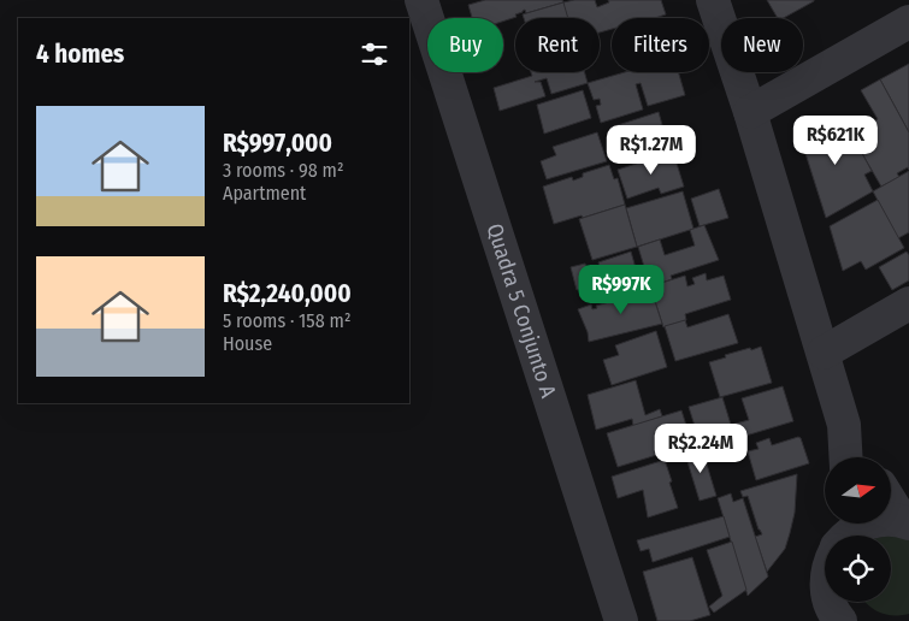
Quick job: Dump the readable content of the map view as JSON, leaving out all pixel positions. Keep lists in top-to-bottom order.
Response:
{
  "streets": {
    "street": ["Quadra 5 Conjunto A"]
  },
  "north": "right",
  "page": {
    "chip": [
      "Buy",
      "Rent",
      "Filters",
      "New"
    ],
    "heading": "4 homes",
    "list": [
      {
        "name": "R$997,000",
        "note": "3 rooms · 98 m² · Apartment"
      },
      {
        "name": "R$2,240,000",
        "note": "5 rooms · 158 m² · House"
      }
    ],
    "price": [
      "R$621K",
      "R$1.27M",
      "R$997K",
      "R$2.24M"
    ]
  }
}
